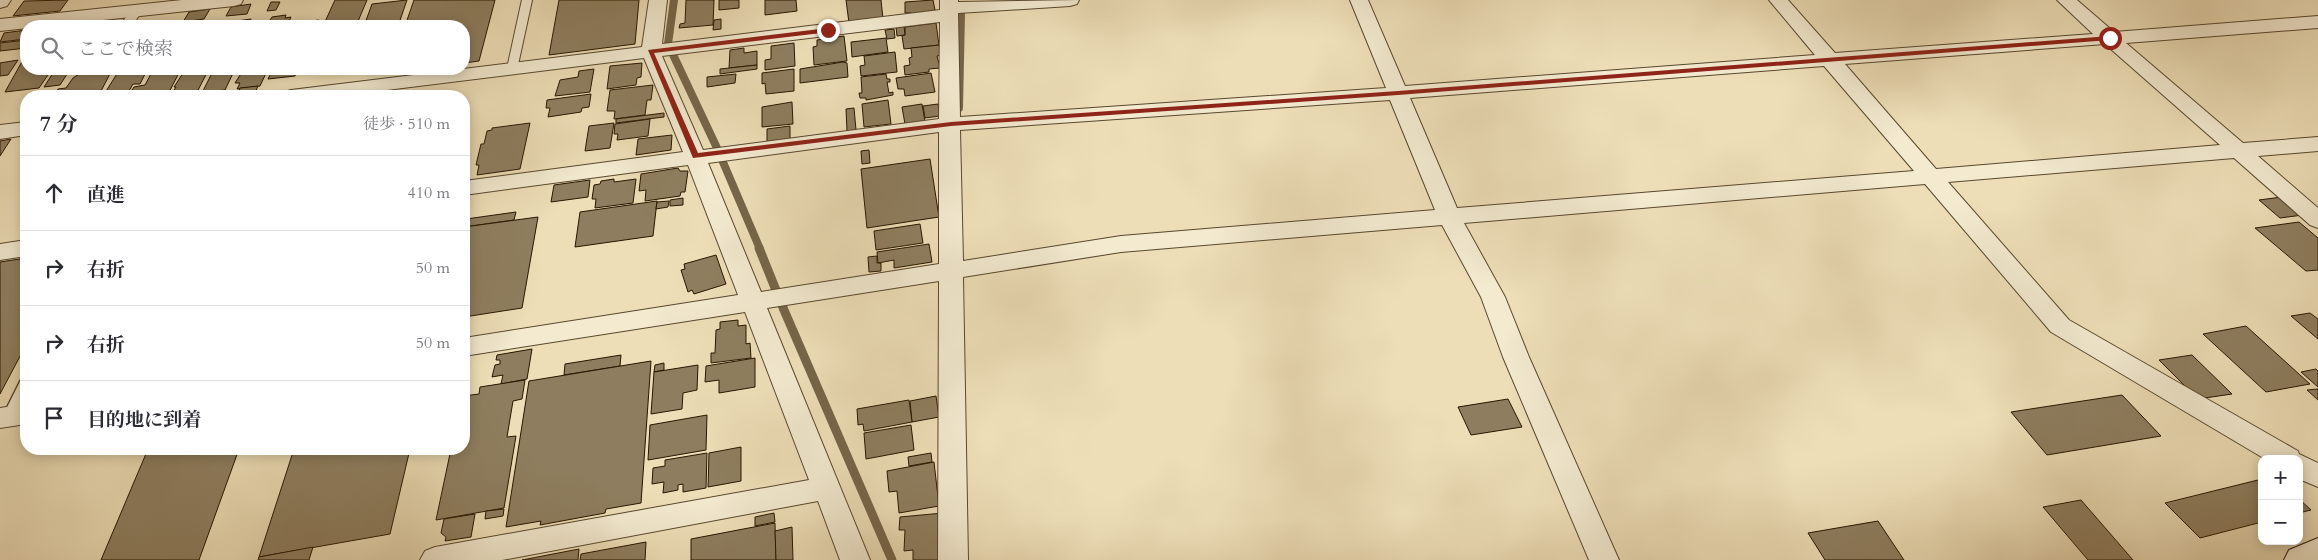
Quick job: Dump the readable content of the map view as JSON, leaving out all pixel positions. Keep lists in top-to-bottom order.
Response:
{
  "page": {
    "search": "ここで検索",
    "heading": ["7 分", "徒歩 · 510 m"],
    "list": [
      ["直進", "410 m"],
      ["右折", "50 m"],
      ["右折", "50 m"],
      "目的地に到着"
    ],
    "map_buttons": ["+", "−"]
  }
}
